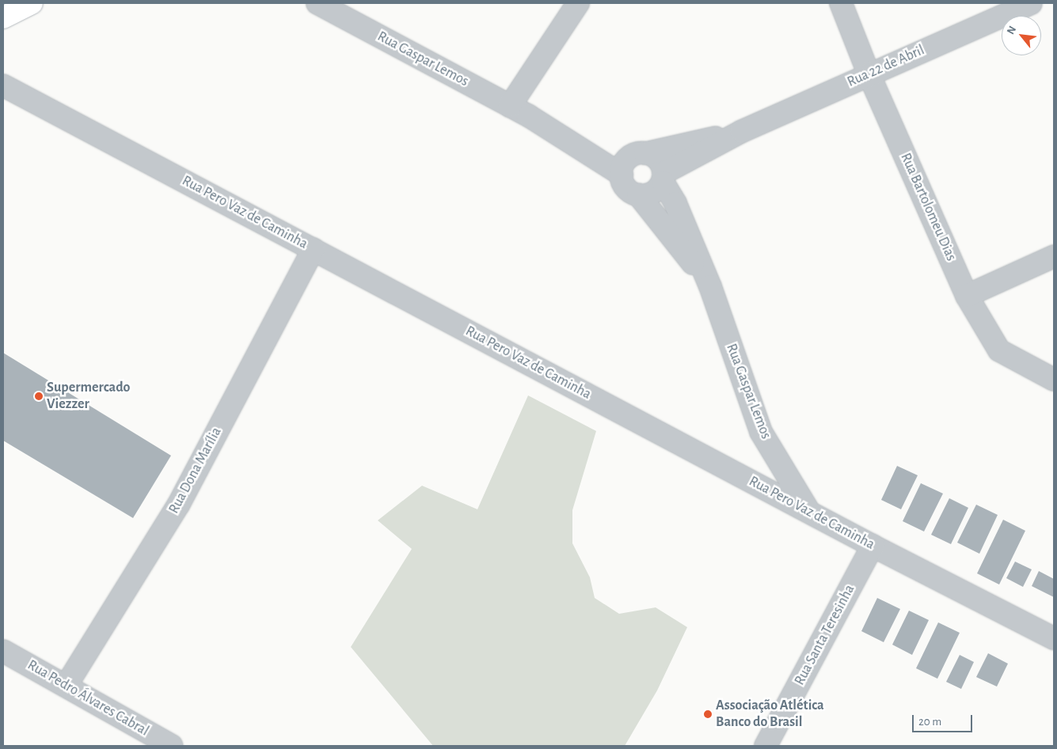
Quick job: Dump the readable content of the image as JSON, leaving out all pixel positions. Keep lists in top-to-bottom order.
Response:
{
  "streets": {
    "street": [
      "Rua Gaspar Lemos",
      "Rua 22 de Abril",
      "Rua Bartolomeu Dias",
      "Rua Pero Vaz de Caminha",
      "Rua Dona Marília",
      "Rua Santa Teresinha",
      "Rua Pedro Álvares Cabral"
    ]
  },
  "crossings": [
    ["Rua Gaspar Lemos", "Rua 22 de Abril"],
    ["Rua Gaspar Lemos", "Rua Pero Vaz de Caminha"],
    ["Rua 22 de Abril", "Rua Bartolomeu Dias"],
    ["Rua Pero Vaz de Caminha", "Rua Dona Marília"],
    ["Rua Pero Vaz de Caminha", "Rua Santa Teresinha"],
    ["Rua Dona Marília", "Rua Pedro Álvares Cabral"]
  ],
  "places": ["Supermercado Viezzer", "Associação Atlética Banco do Brasil"],
  "scale_bar": "20 m",
  "north": "top left"
}
